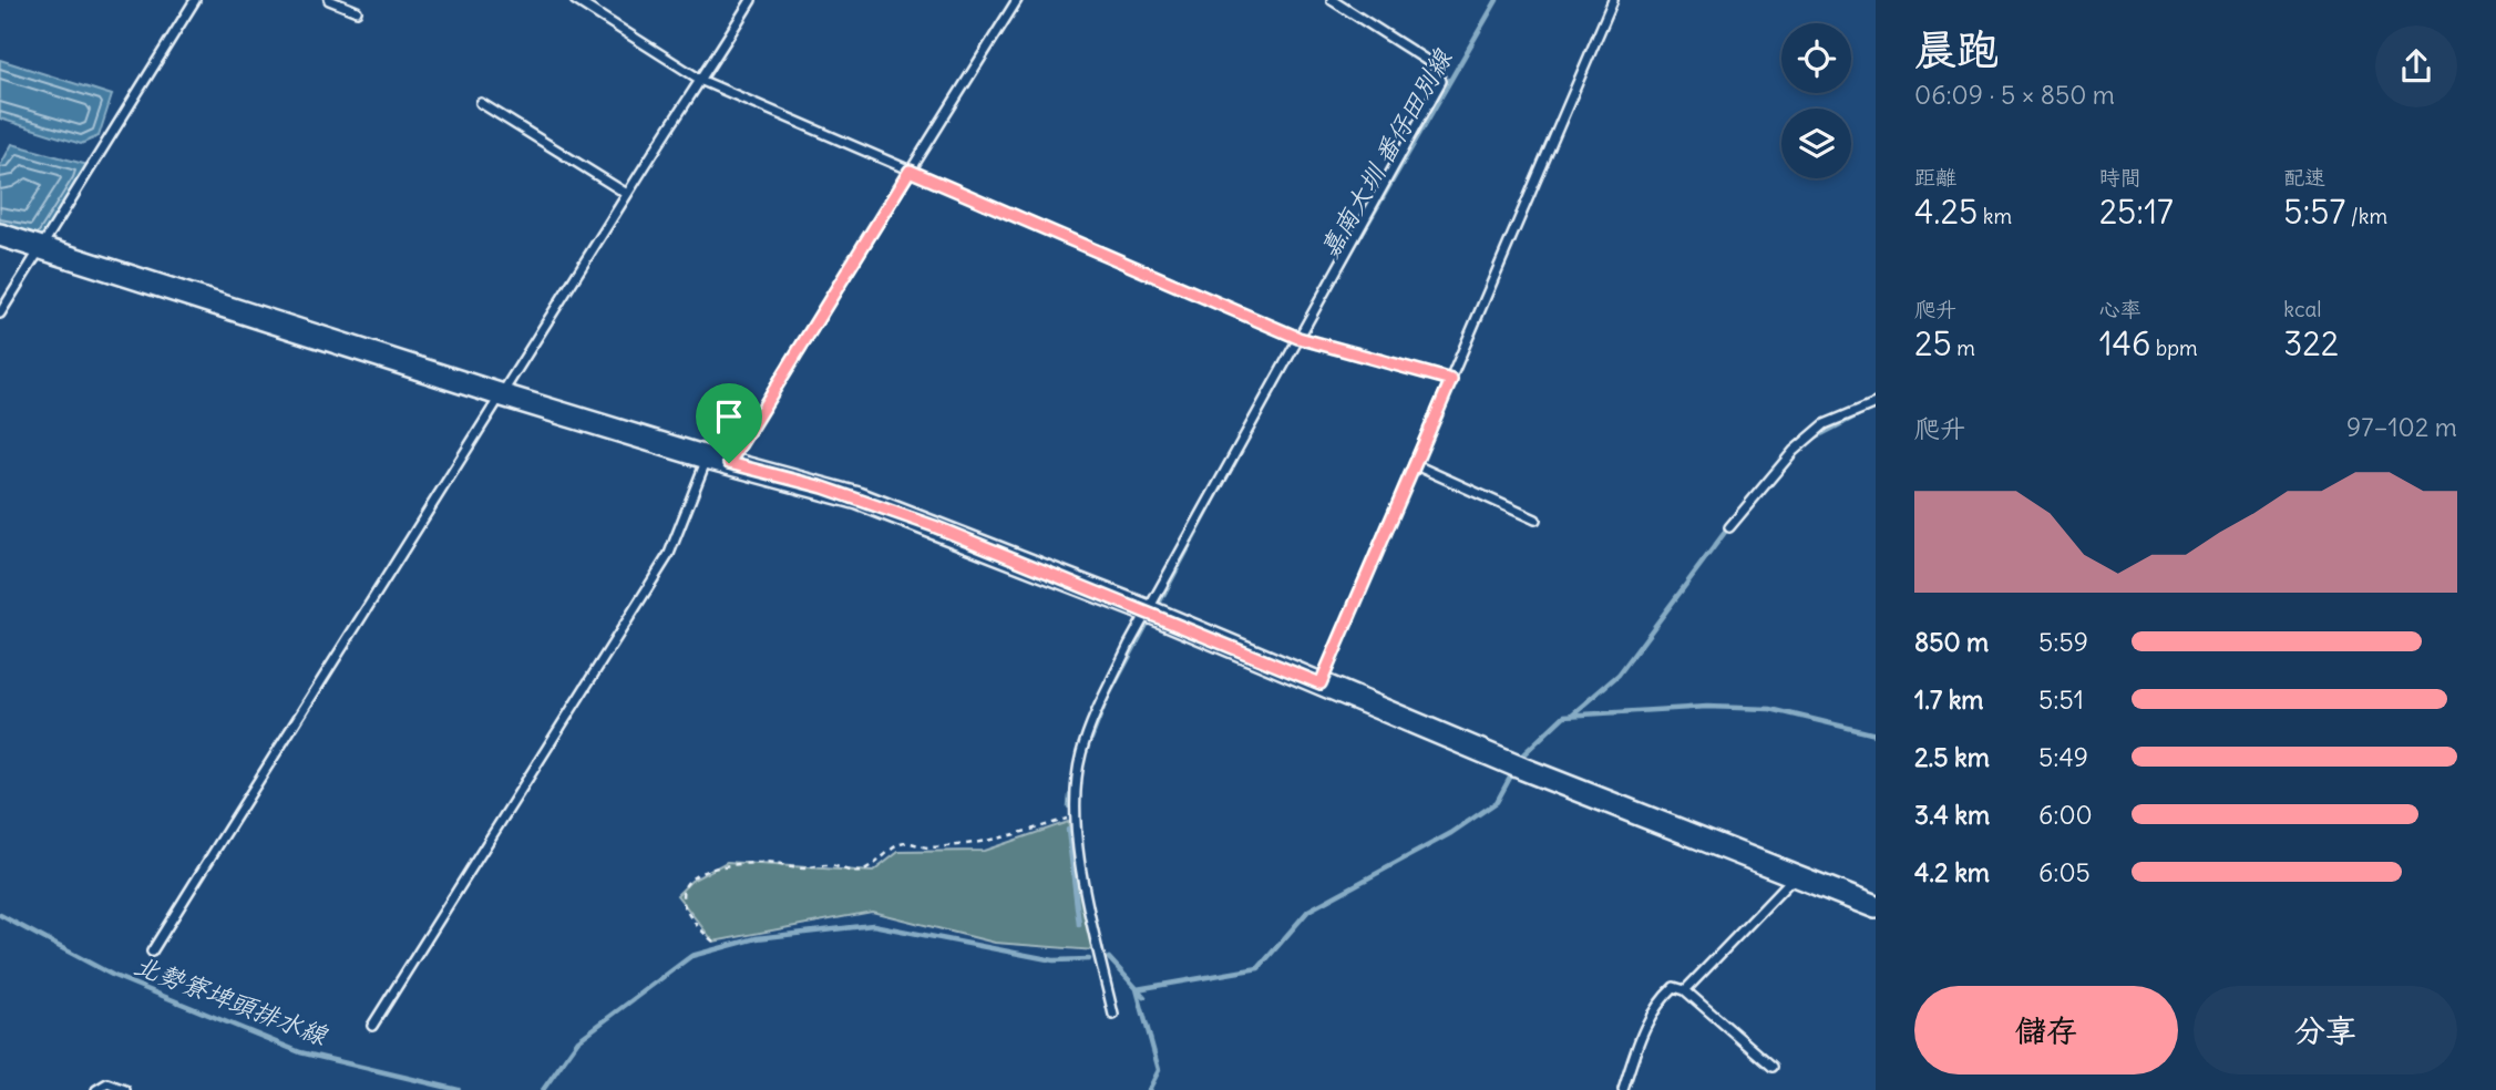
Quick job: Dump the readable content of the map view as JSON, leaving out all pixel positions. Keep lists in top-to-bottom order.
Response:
{
  "water": ["嘉南大圳 番仔田別線", "北勢寮埤頭排水線"],
  "page": {
    "heading": ["晨跑", "06:09 · 5 × 850 m"],
    "stats": [
      ["距離", "4.25 km"],
      ["時間", "25:17"],
      ["配速", "5:57 /km"],
      ["爬升", "25 m"],
      ["心率", "146 bpm"],
      ["kcal", "322"]
    ],
    "chart": ["爬升", "97–102 m"],
    "list": [
      {
        "name": "850 m",
        "note": "5:59"
      },
      {
        "name": "1.7 km",
        "note": "5:51"
      },
      {
        "name": "2.5 km",
        "note": "5:49"
      },
      {
        "name": "3.4 km",
        "note": "6:00"
      },
      {
        "name": "4.2 km",
        "note": "6:05"
      }
    ],
    "buttons": ["儲存", "分享"]
  }
}
